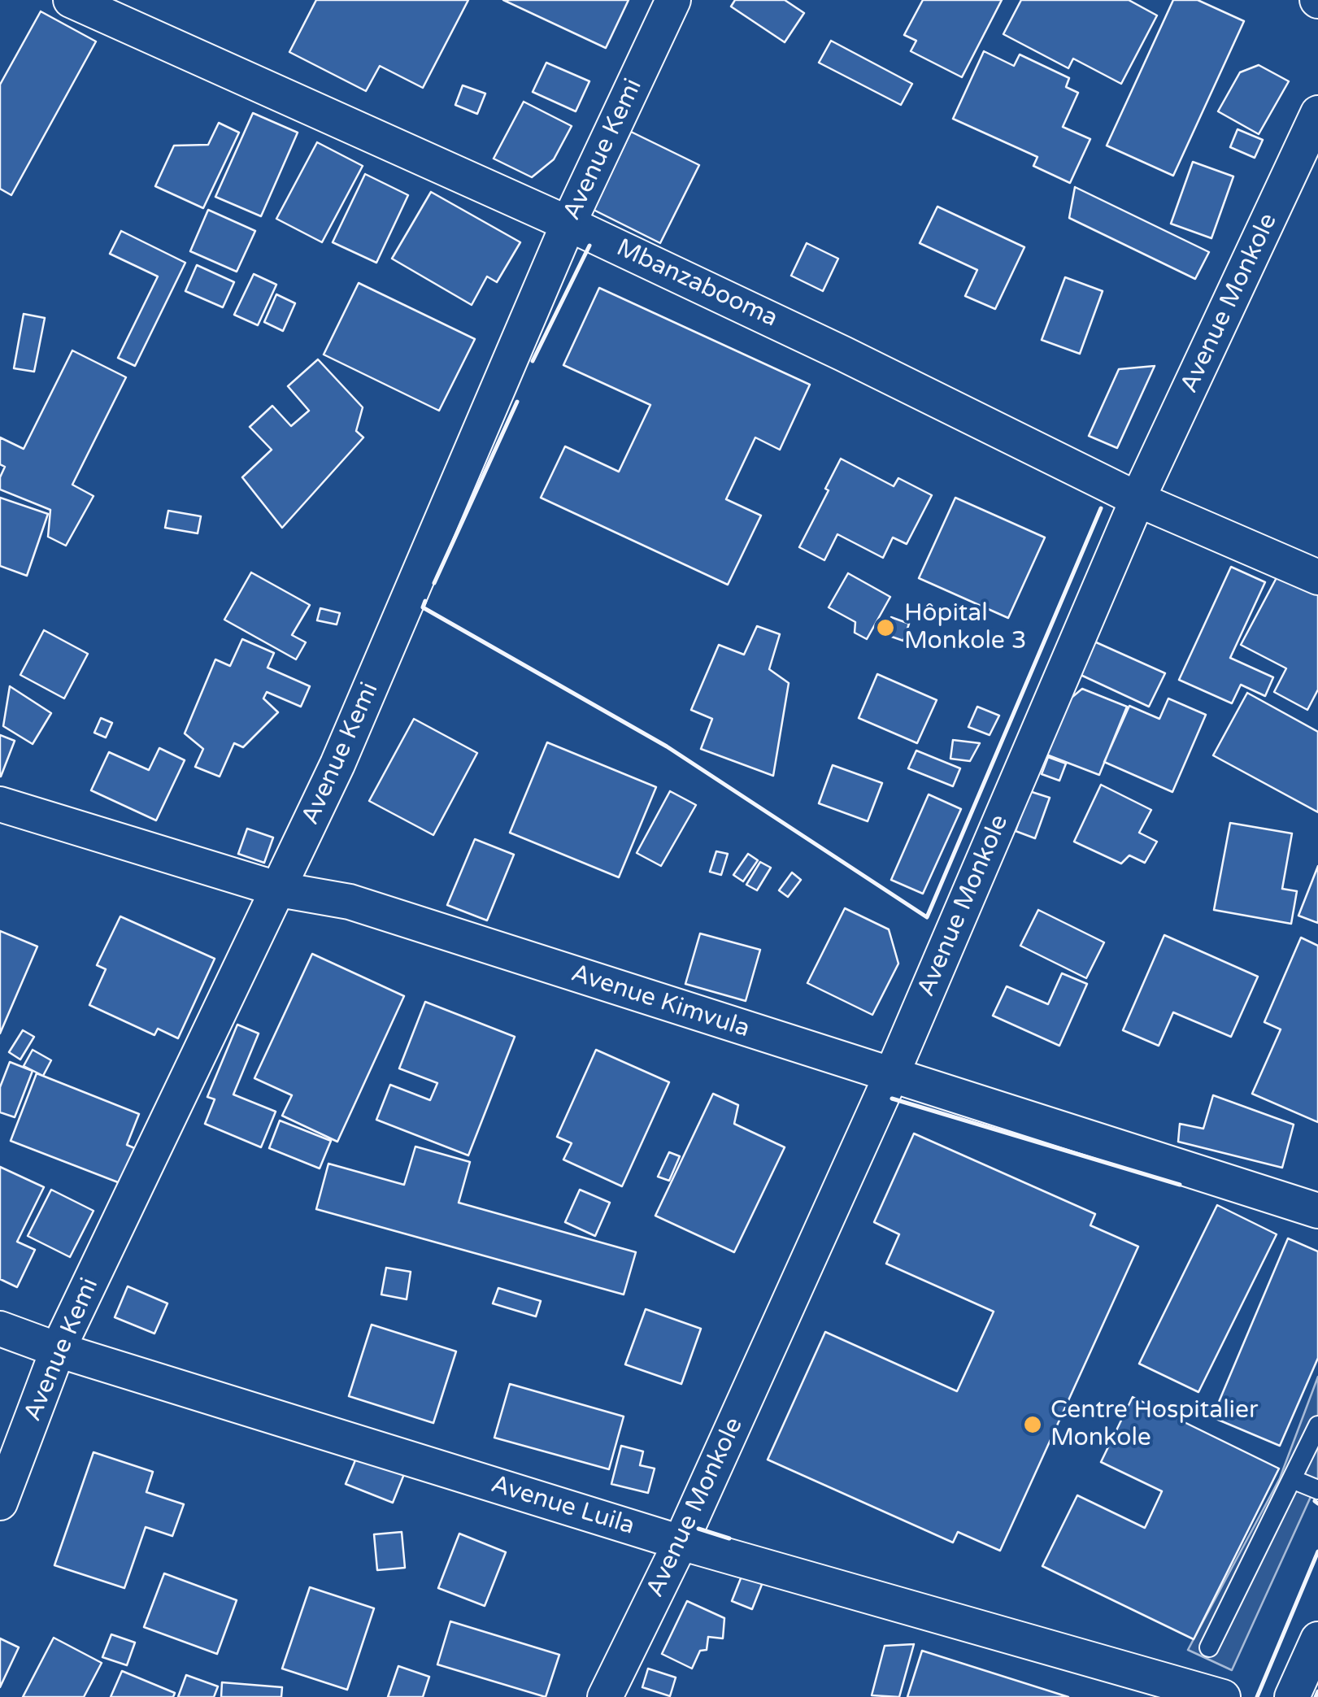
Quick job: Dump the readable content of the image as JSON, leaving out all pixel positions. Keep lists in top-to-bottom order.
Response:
{
  "streets": {
    "street": [
      "Avenue Kemi",
      "Mbanzabooma",
      "Avenue Monkole",
      "Avenue Kimvula",
      "Avenue Luila"
    ]
  },
  "crossings": [
    ["Avenue Kemi", "Mbanzabooma"],
    ["Avenue Kemi", "Avenue Kimvula"],
    ["Avenue Kemi", "Avenue Luila"],
    ["Mbanzabooma", "Avenue Monkole"],
    ["Avenue Monkole", "Avenue Kimvula"],
    ["Avenue Monkole", "Avenue Luila"]
  ],
  "places": ["Hôpital Monkole 3", "Centre Hospitalier Monkole"]
}
